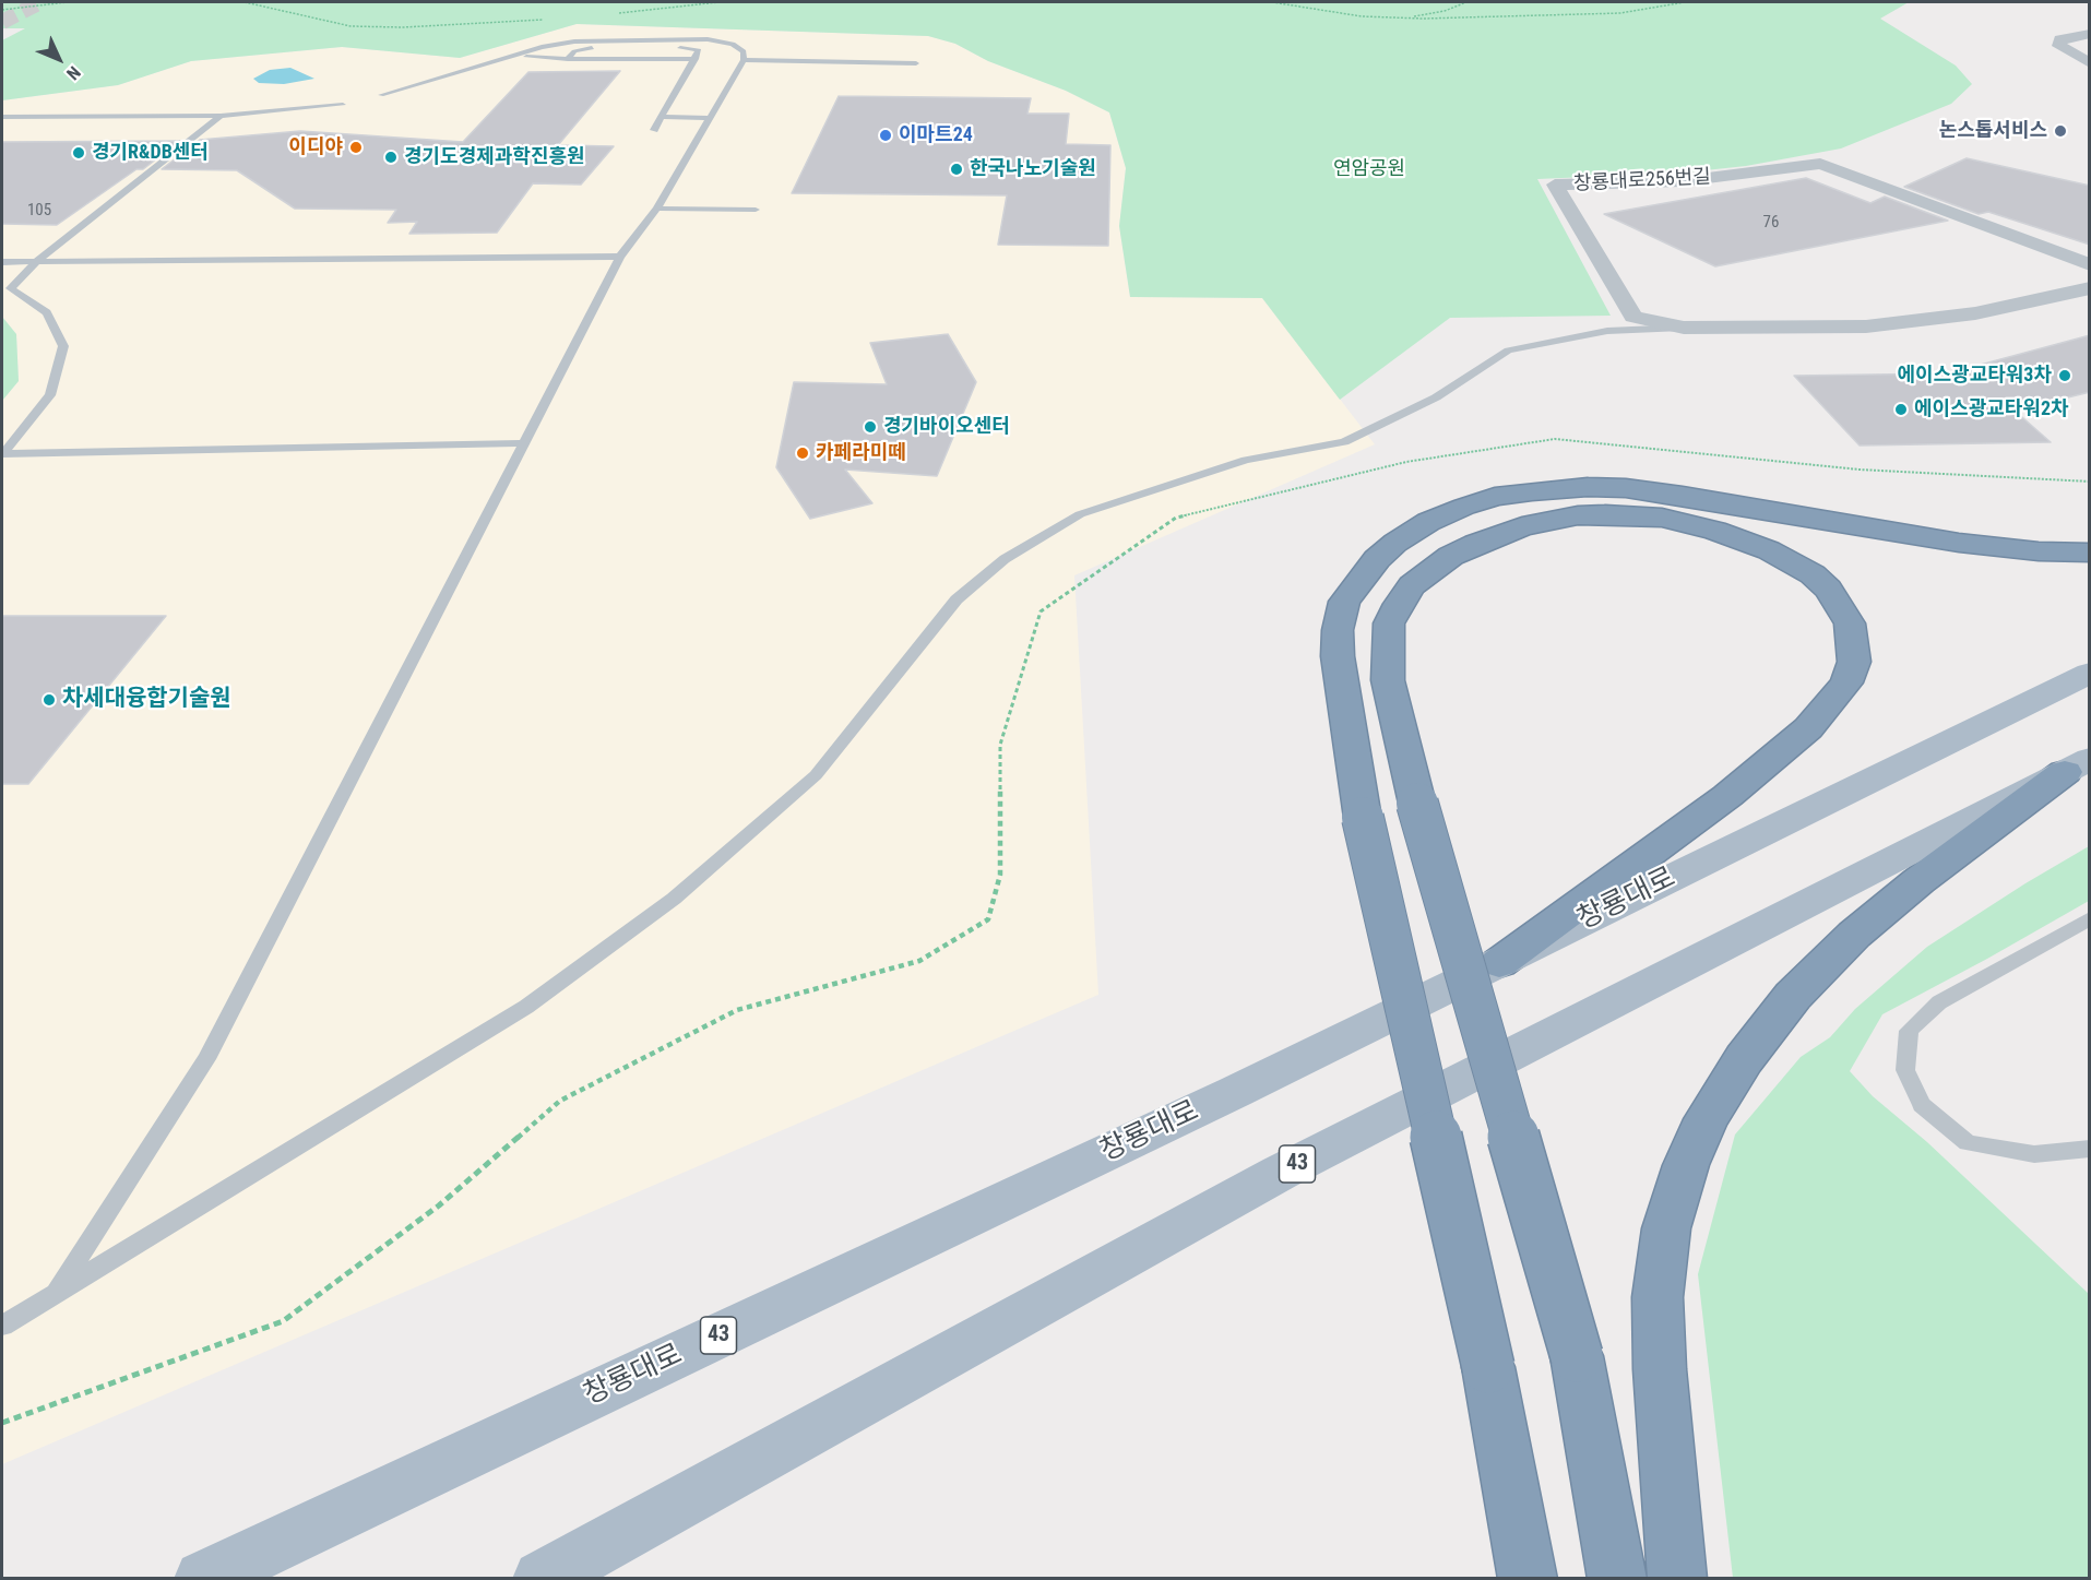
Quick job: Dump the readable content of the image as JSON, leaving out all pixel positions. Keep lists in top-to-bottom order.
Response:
{
  "streets": {
    "main road": ["창룡대로", "43"],
    "street": ["창룡대로256번길"]
  },
  "parks": ["연암공원"],
  "places": [
    "논스톱서비스",
    "이마트24",
    "이디야",
    "경기R&DB센터",
    "경기도경제과학진흥원",
    "한국나노기술원",
    "에이스광교타워3차",
    "에이스광교타워2차",
    "경기바이오센터",
    "카페라미떼",
    "차세대융합기술원"
  ],
  "house_numbers": ["105", "76"],
  "north": "bottom right"
}
